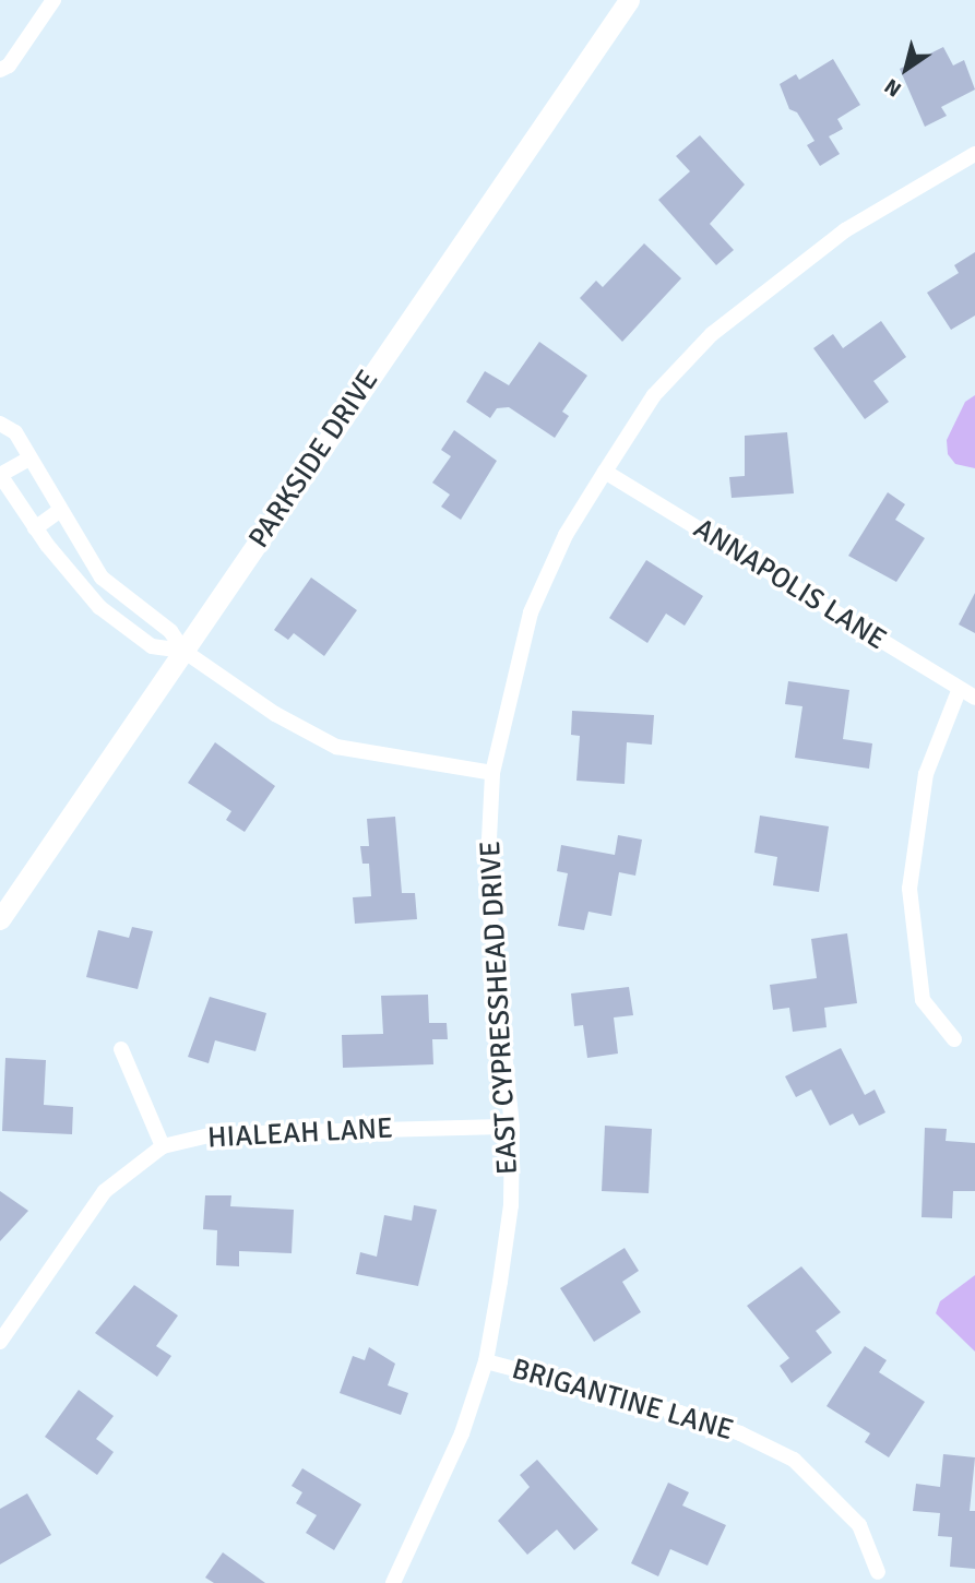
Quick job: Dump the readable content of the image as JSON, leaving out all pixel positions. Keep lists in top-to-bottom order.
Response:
{
  "streets": {
    "street": [
      "PARKSIDE DRIVE",
      "ANNAPOLIS LANE",
      "EAST CYPRESSHEAD DRIVE",
      "HIALEAH LANE",
      "BRIGANTINE LANE"
    ]
  },
  "crossings": [
    ["ANNAPOLIS LANE", "EAST CYPRESSHEAD DRIVE"],
    ["EAST CYPRESSHEAD DRIVE", "HIALEAH LANE"],
    ["EAST CYPRESSHEAD DRIVE", "BRIGANTINE LANE"]
  ],
  "north": "bottom left"
}
